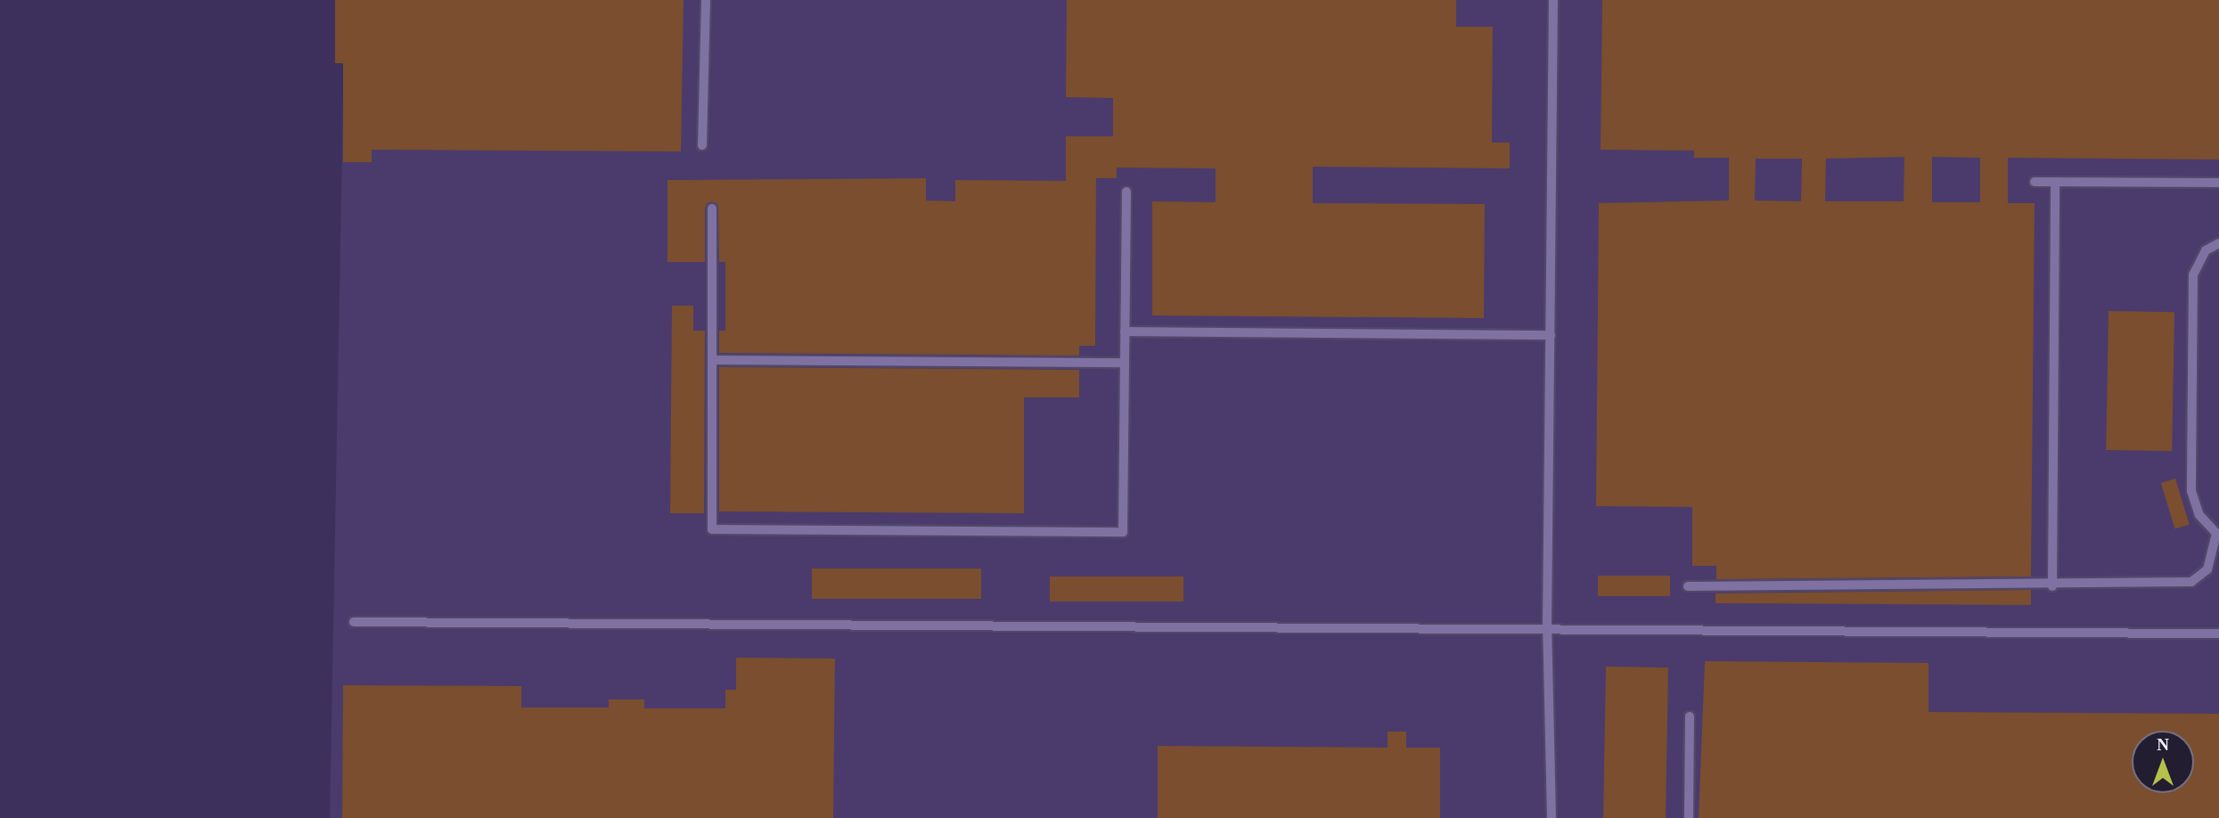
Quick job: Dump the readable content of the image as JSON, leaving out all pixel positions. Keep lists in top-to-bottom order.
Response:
{
  "north": "top"
}
